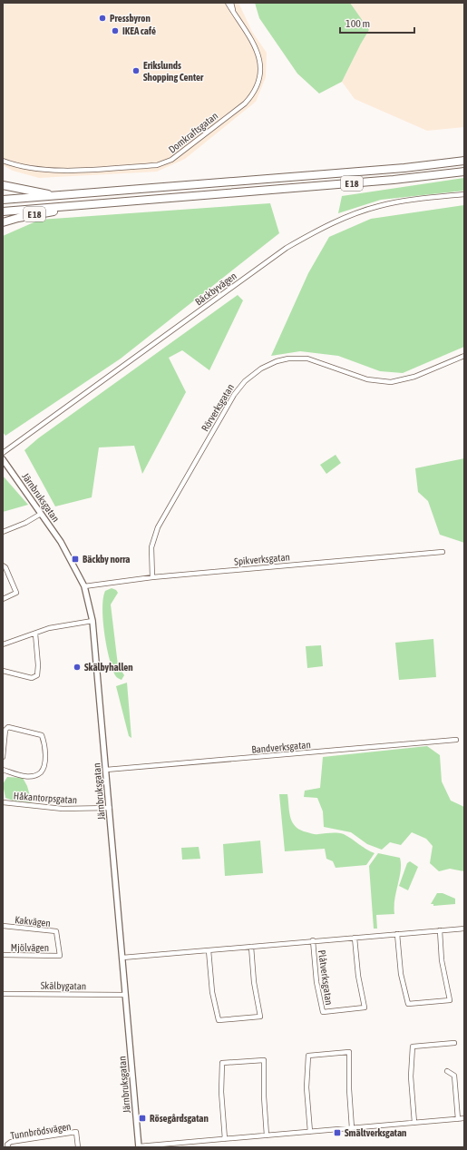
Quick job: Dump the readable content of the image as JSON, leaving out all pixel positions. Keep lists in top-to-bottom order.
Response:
{
  "streets": {
    "highway": ["E 18"],
    "street": [
      "Domkraftsgatan",
      "Bäckbyvägen",
      "Rörverksgatan",
      "Järnbruksgatan",
      "Spikverksgatan",
      "Bandverksgatan",
      "Håkantorpsgatan",
      "Kakvägen",
      "Mjölvägen",
      "Plåtverksgatan",
      "Skälbygatan",
      "Tunnbrödsvägen"
    ]
  },
  "crossings": [
    ["Rörverksgatan", "Spikverksgatan"],
    ["Järnbruksgatan", "Spikverksgatan"],
    ["Järnbruksgatan", "Bandverksgatan"],
    ["Järnbruksgatan", "Håkantorpsgatan"],
    ["Järnbruksgatan", "Plåtverksgatan"],
    ["Järnbruksgatan", "Skälbygatan"],
    ["Kakvägen", "Mjölvägen"]
  ],
  "places": {
    "other": [
      "Pressbyron",
      "IKEA café",
      "Erikslunds Shopping Center",
      "Skälbyhallen"
    ],
    "transit": ["Bäckby norra", "Rösegårdsgatan", "Smältverksgatan"]
  },
  "scale_bar": "100 m"
}
